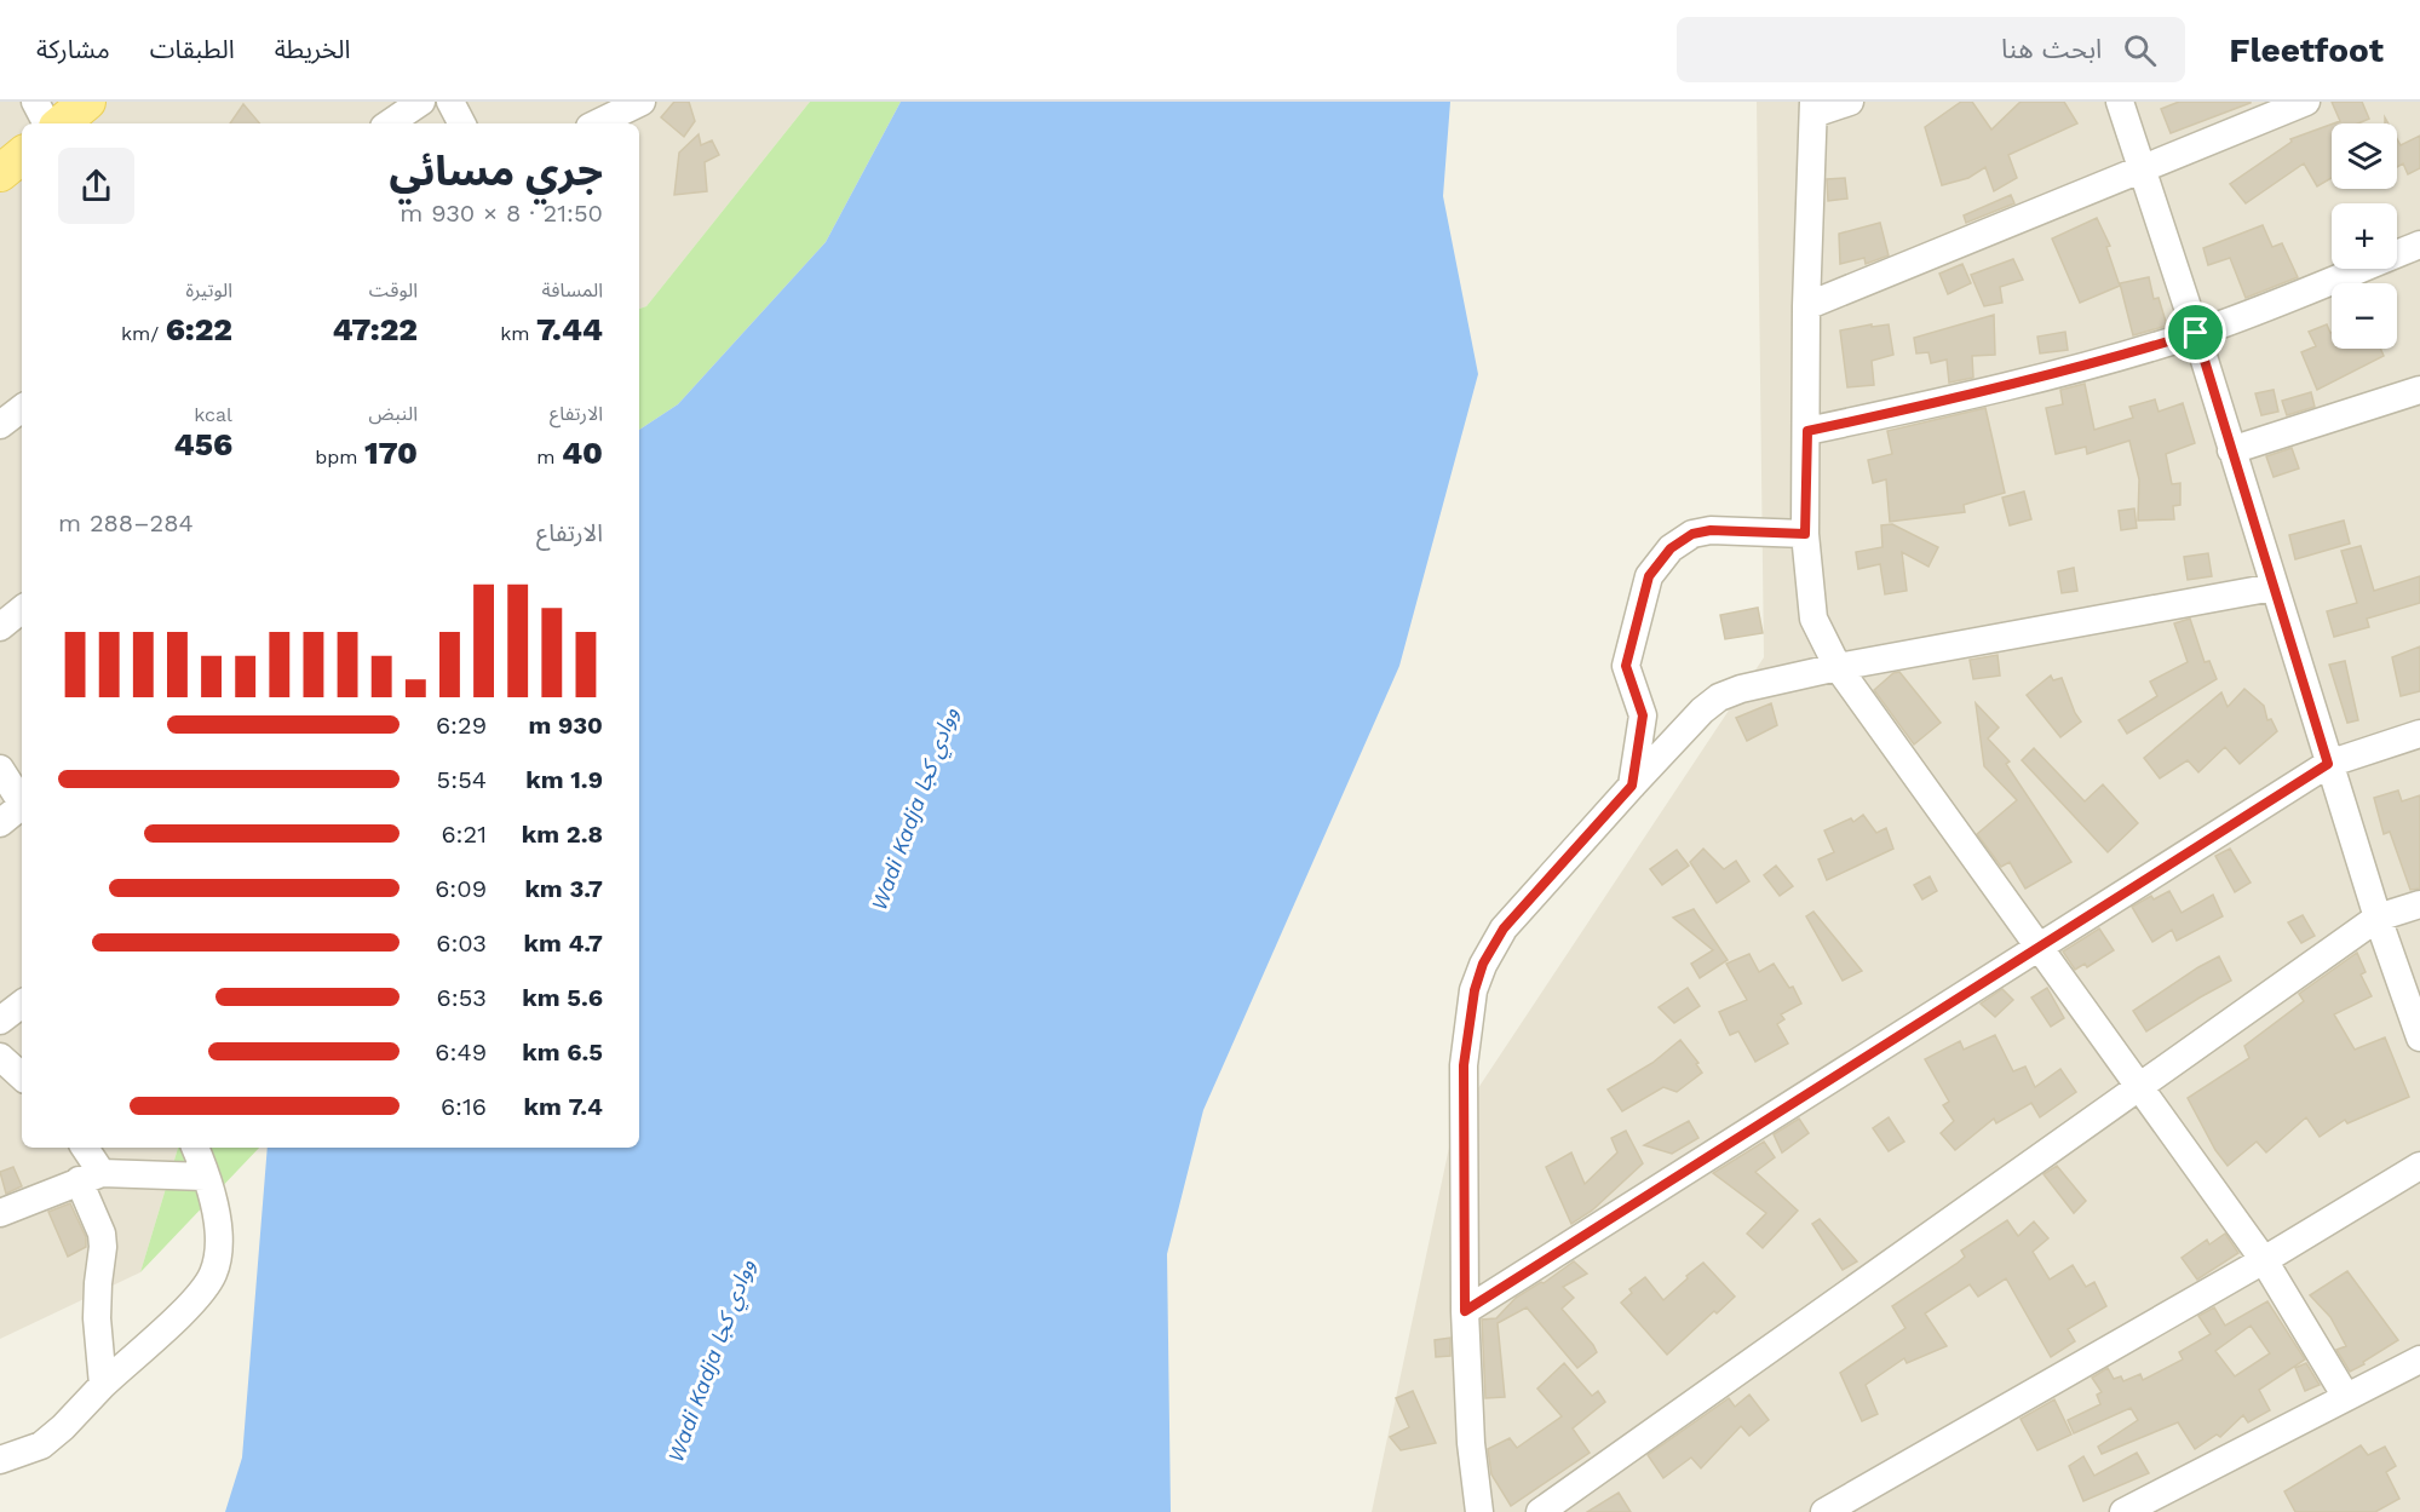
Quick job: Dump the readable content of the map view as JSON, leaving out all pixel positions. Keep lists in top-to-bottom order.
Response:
{
  "water": ["Wadi Kadja ووادي كجا"],
  "page": {
    "header": "Fleetfoot",
    "search": "ابحث هنا",
    "nav": ["الخريطة", "الطبقات", "مشاركة"],
    "map_buttons": ["+", "−"],
    "heading": ["جري مسائي", "21:50 · 8 × 930 m"],
    "stats": [
      ["المسافة", "7.44 km"],
      ["الوقت", "47:22"],
      ["الوتيرة", "6:22 /km"],
      ["الارتفاع", "40 m"],
      ["النبض", "170 bpm"],
      ["kcal", "456"]
    ],
    "chart": ["الارتفاع", "284–288 m"],
    "list": [
      {
        "name": "930 m",
        "note": "6:29"
      },
      {
        "name": "1.9 km",
        "note": "5:54"
      },
      {
        "name": "2.8 km",
        "note": "6:21"
      },
      {
        "name": "3.7 km",
        "note": "6:09"
      },
      {
        "name": "4.7 km",
        "note": "6:03"
      },
      {
        "name": "5.6 km",
        "note": "6:53"
      },
      {
        "name": "6.5 km",
        "note": "6:49"
      },
      {
        "name": "7.4 km",
        "note": "6:16"
      }
    ]
  }
}
